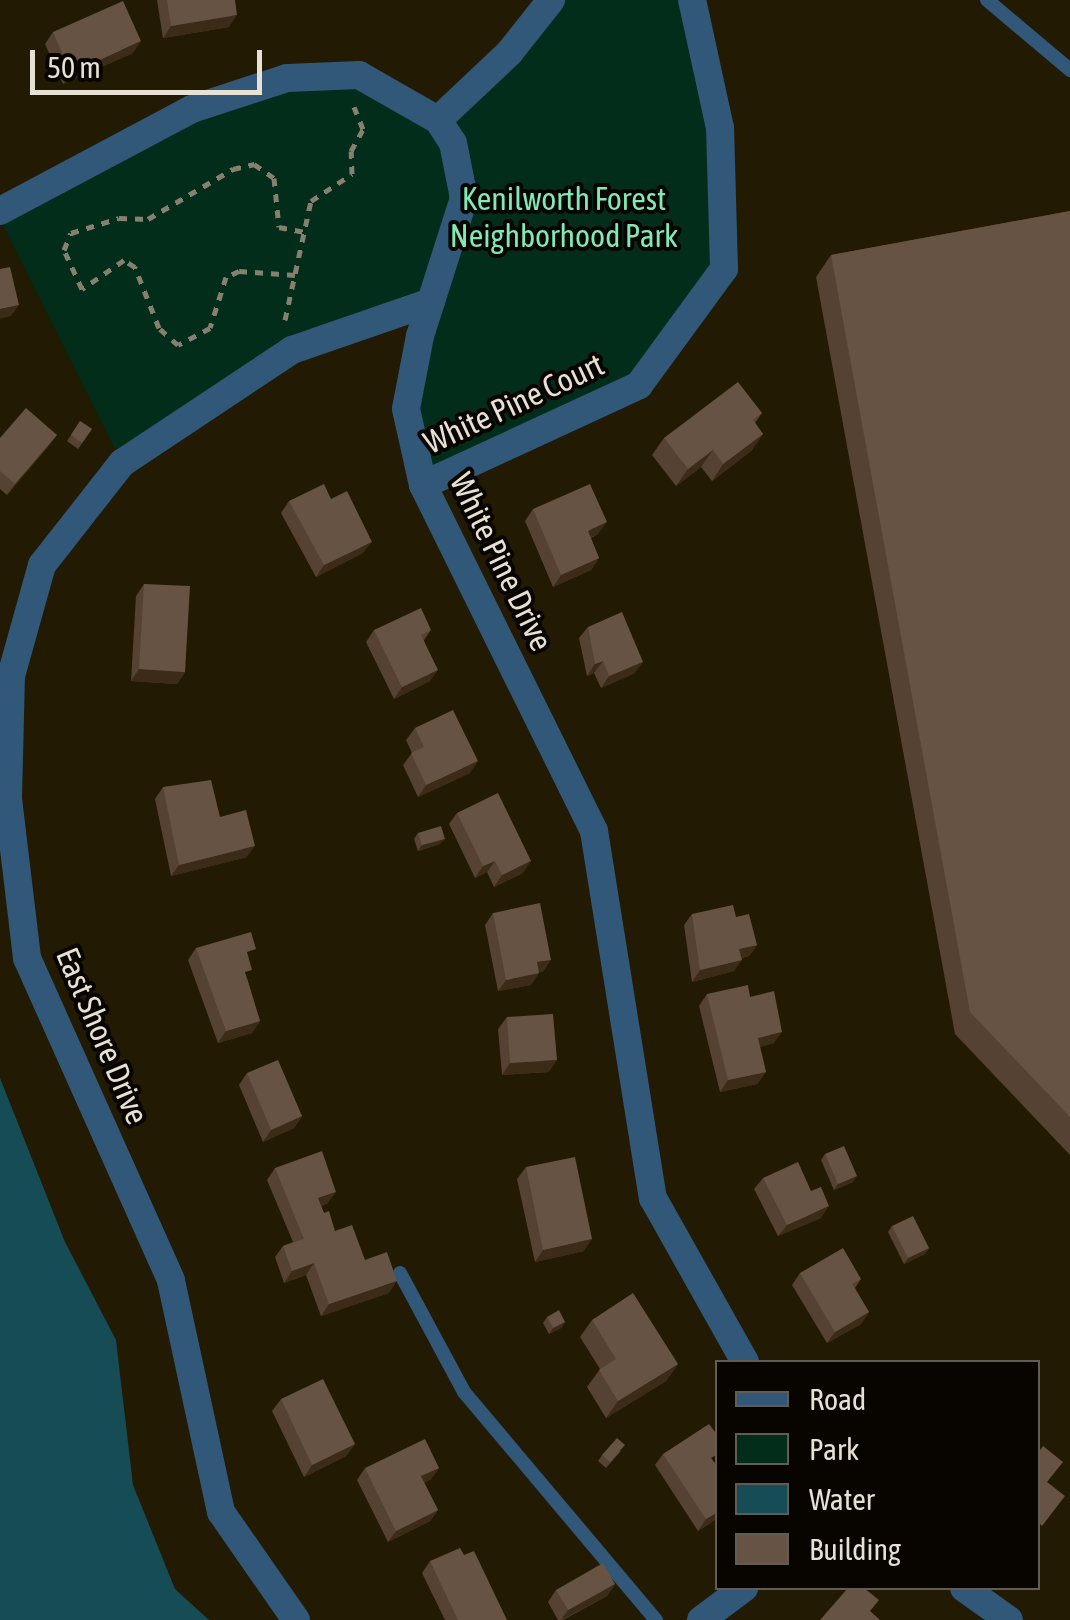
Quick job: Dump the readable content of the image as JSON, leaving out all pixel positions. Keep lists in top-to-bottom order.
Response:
{
  "streets": {
    "street": ["White Pine Court", "White Pine Drive", "East Shore Drive"]
  },
  "crossings": [
    ["White Pine Court", "White Pine Drive"],
    ["White Pine Drive", "East Shore Drive"]
  ],
  "parks": ["Kenilworth Forest Neighborhood Park"],
  "legend": [
    "Road",
    "Park",
    "Water",
    "Building"
  ],
  "scale_bar": "50 m"
}
